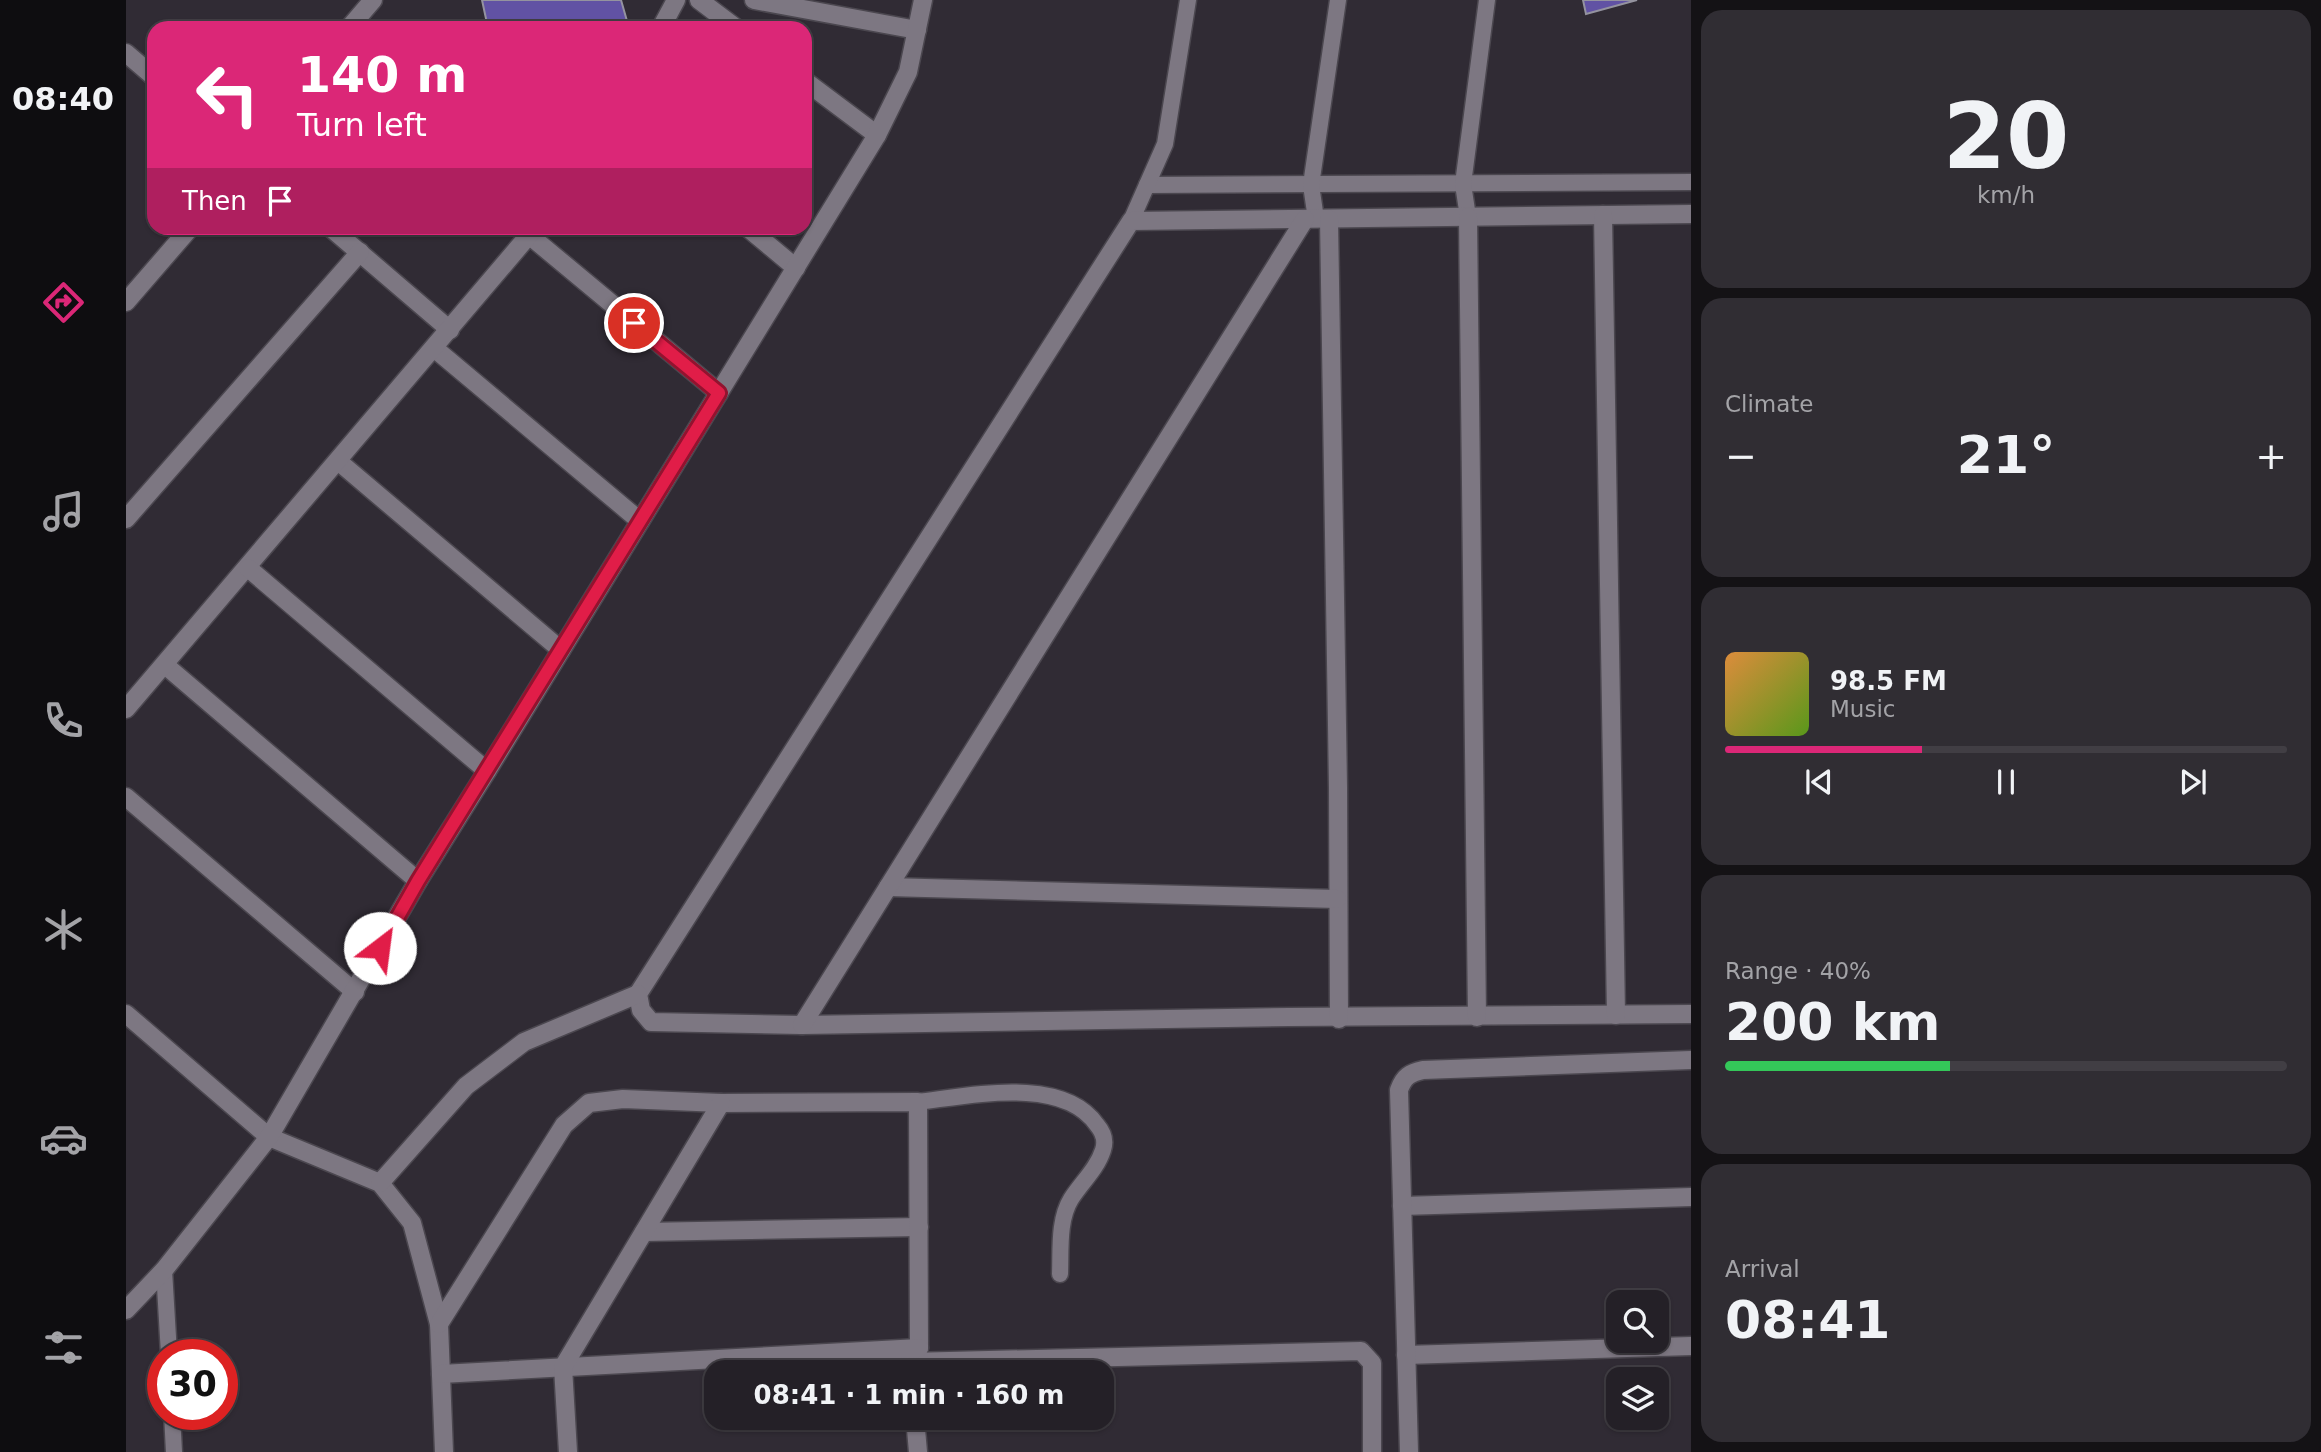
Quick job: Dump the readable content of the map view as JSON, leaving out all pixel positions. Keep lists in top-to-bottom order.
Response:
{
  "page": {
    "tabs": "08:40",
    "tile": [
      ["20", "km/h"],
      "Climate",
      ["Range · 40%", "200 km"],
      ["Arrival", "08:41"]
    ],
    "turn": ["140 m", "Turn left"],
    "then": "Then",
    "heat": ["−", "21°", "+"],
    "song": ["98.5 FM", "Music"],
    "limit": "30",
    "trip": "08:41 · 1 min · 160 m"
  }
}
